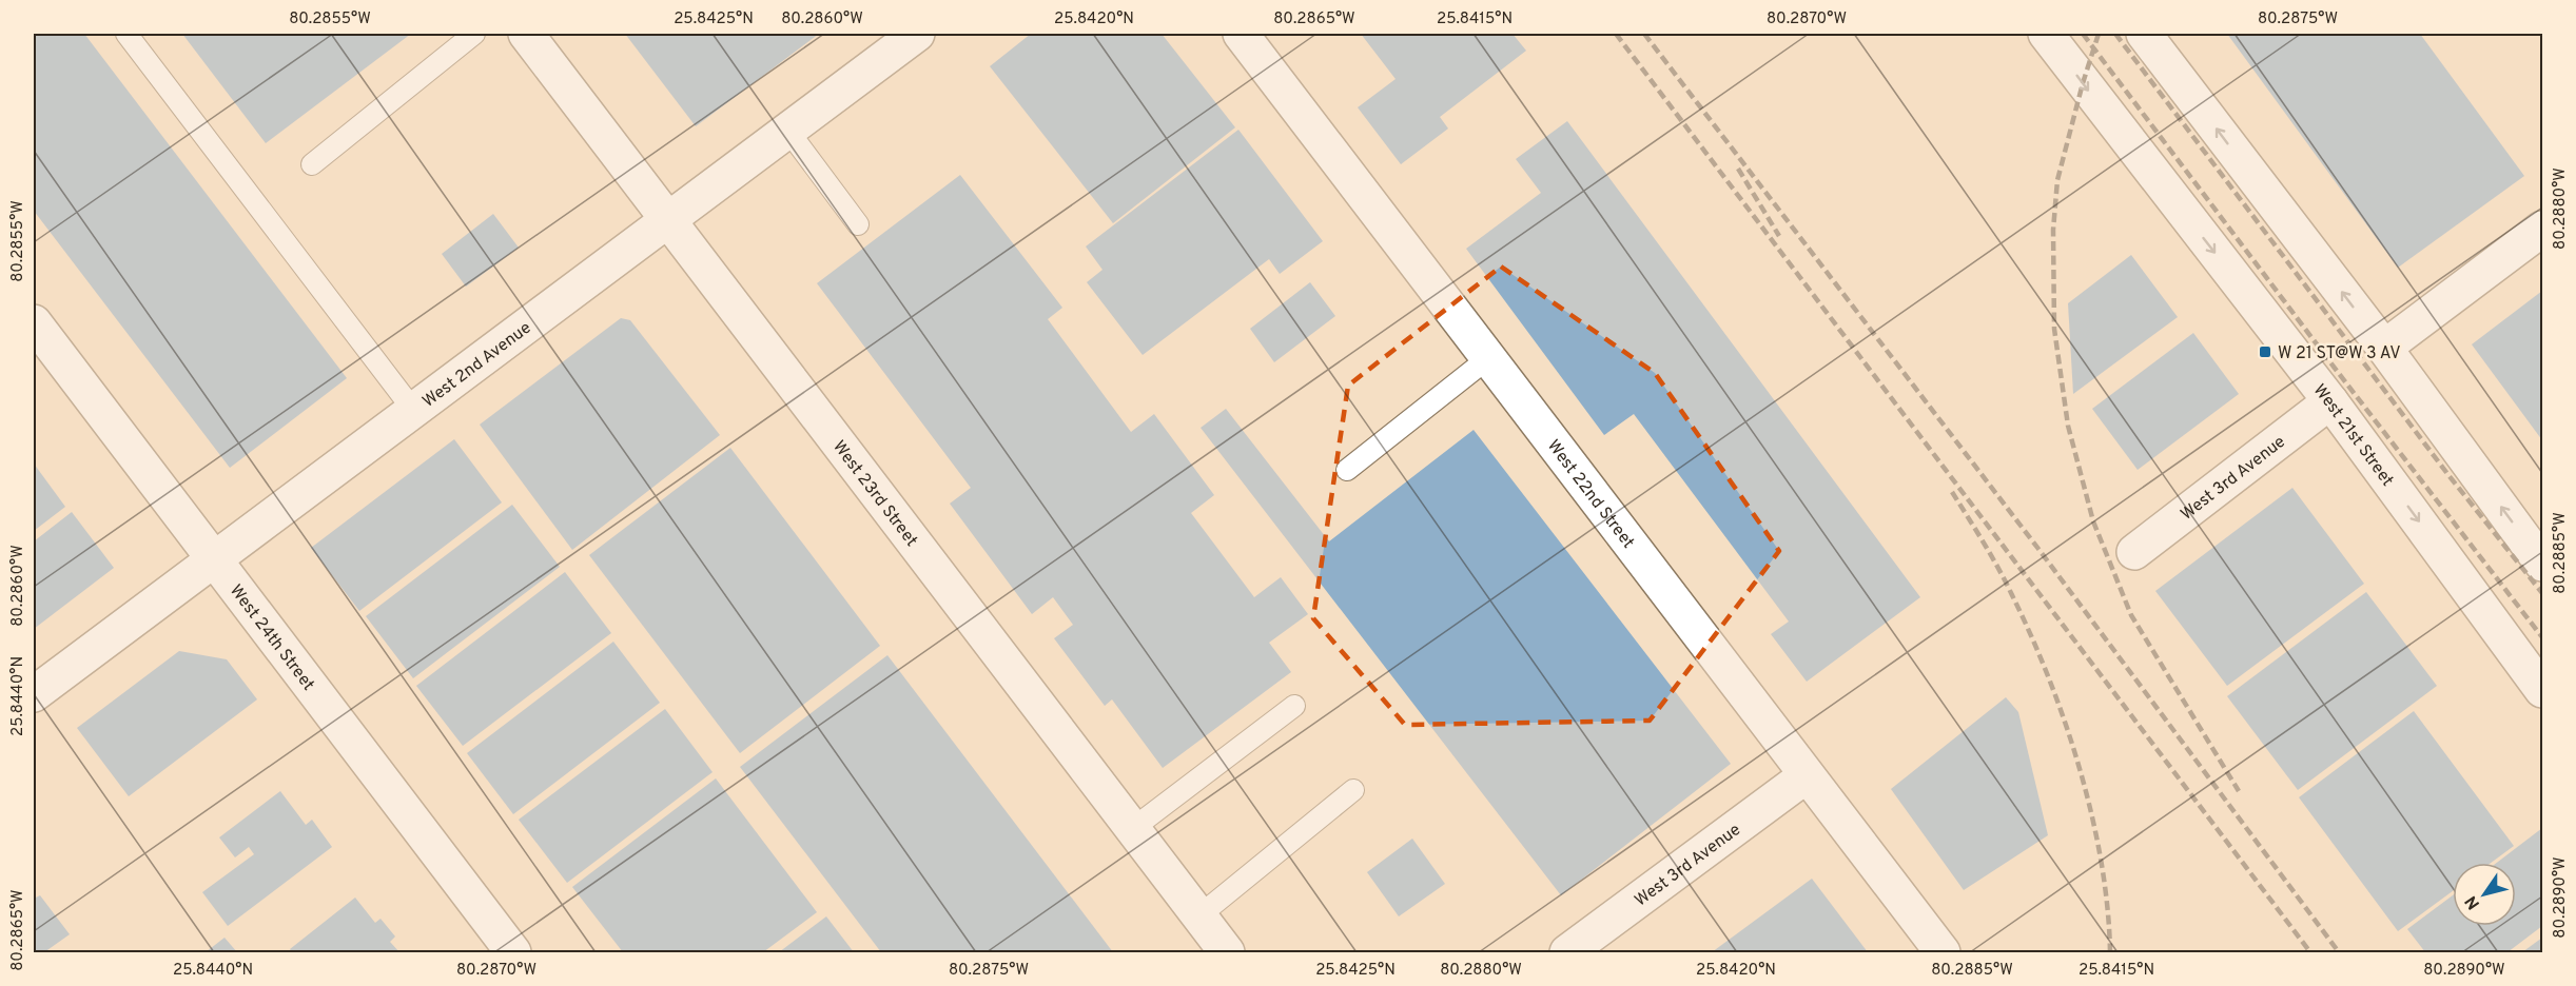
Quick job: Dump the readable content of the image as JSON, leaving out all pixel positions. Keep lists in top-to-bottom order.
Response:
{
  "streets": {
    "street": [
      "West 2nd Avenue",
      "West 21st Street",
      "West 3rd Avenue",
      "West 23rd Street",
      "West 22nd Street",
      "West 24th Street"
    ]
  },
  "crossings": [
    ["West 2nd Avenue", "West 23rd Street"],
    ["West 2nd Avenue", "West 24th Street"],
    ["West 21st Street", "West 3rd Avenue"],
    ["West 3rd Avenue", "West 22nd Street"]
  ],
  "places": {
    "transit": ["W 21 ST@W 3 AV"]
  },
  "north": "bottom left",
  "coordinates": [
    "80.2855°W",
    "25.8425°N",
    "80.2860°W",
    "25.8420°N",
    "80.2865°W",
    "25.8415°N",
    "80.2870°W",
    "80.2875°W",
    "80.2880°W",
    "80.2885°W",
    "25.8440°N",
    "80.2890°W"
  ]
}
